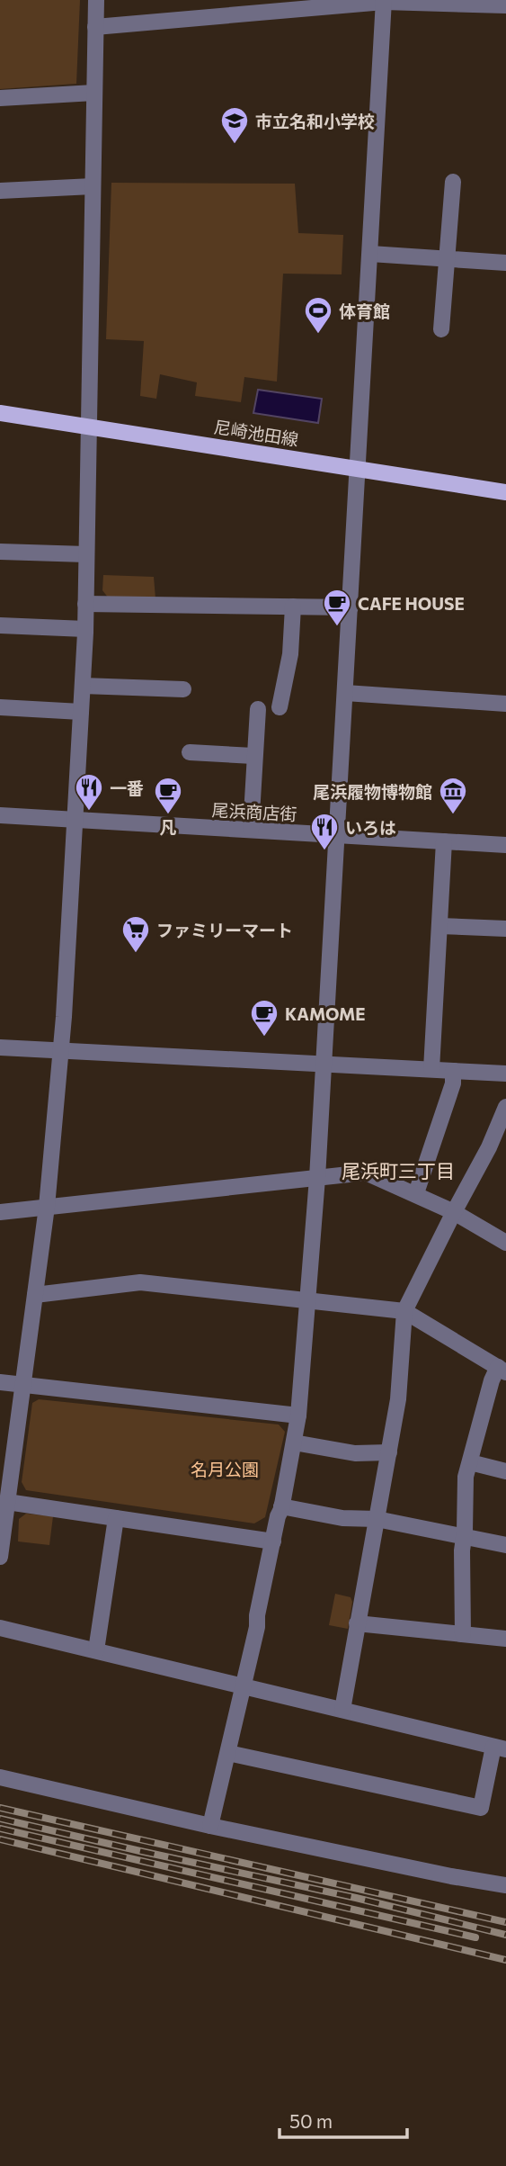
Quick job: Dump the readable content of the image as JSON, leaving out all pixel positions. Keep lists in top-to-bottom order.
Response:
{
  "streets": {
    "main road": ["尼崎池田線"],
    "street": ["尾浜商店街"]
  },
  "districts": ["尾浜町三丁目"],
  "parks": ["名月公園"],
  "places": {
    "school or university": ["市立名和小学校"],
    "sports": ["体育館"],
    "cafe": ["CAFE HOUSE", "凡", "KAMOME"],
    "restaurant": ["一番", "いろは"],
    "museum": ["尾浜履物博物館"],
    "supermarket": ["ファミリーマート"]
  },
  "scale_bar": "50 m"
}
